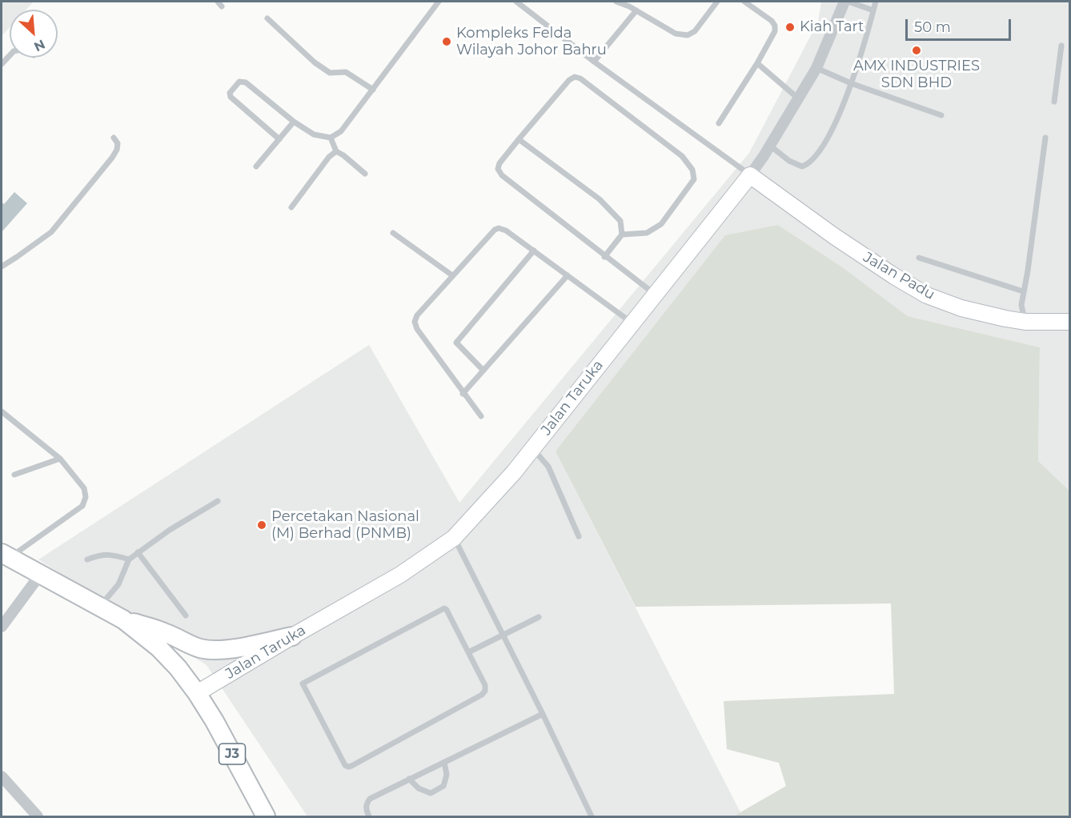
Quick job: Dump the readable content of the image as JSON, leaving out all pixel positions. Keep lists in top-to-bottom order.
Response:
{
  "streets": {
    "main road": ["J3"],
    "street": ["Jalan Padu", "Jalan Taruka"]
  },
  "crossings": [
    ["Jalan Padu", "Jalan Taruka"],
    ["Jalan Taruka", "J3"]
  ],
  "places": [
    "Kiah Tart",
    "Kompleks Felda Wilayah Johor Bahru",
    "AMX INDUSTRIES SDN BHD",
    "Percetakan Nasional (M) Berhad (PNMB)"
  ],
  "scale_bar": "50 m",
  "north": "bottom right"
}
